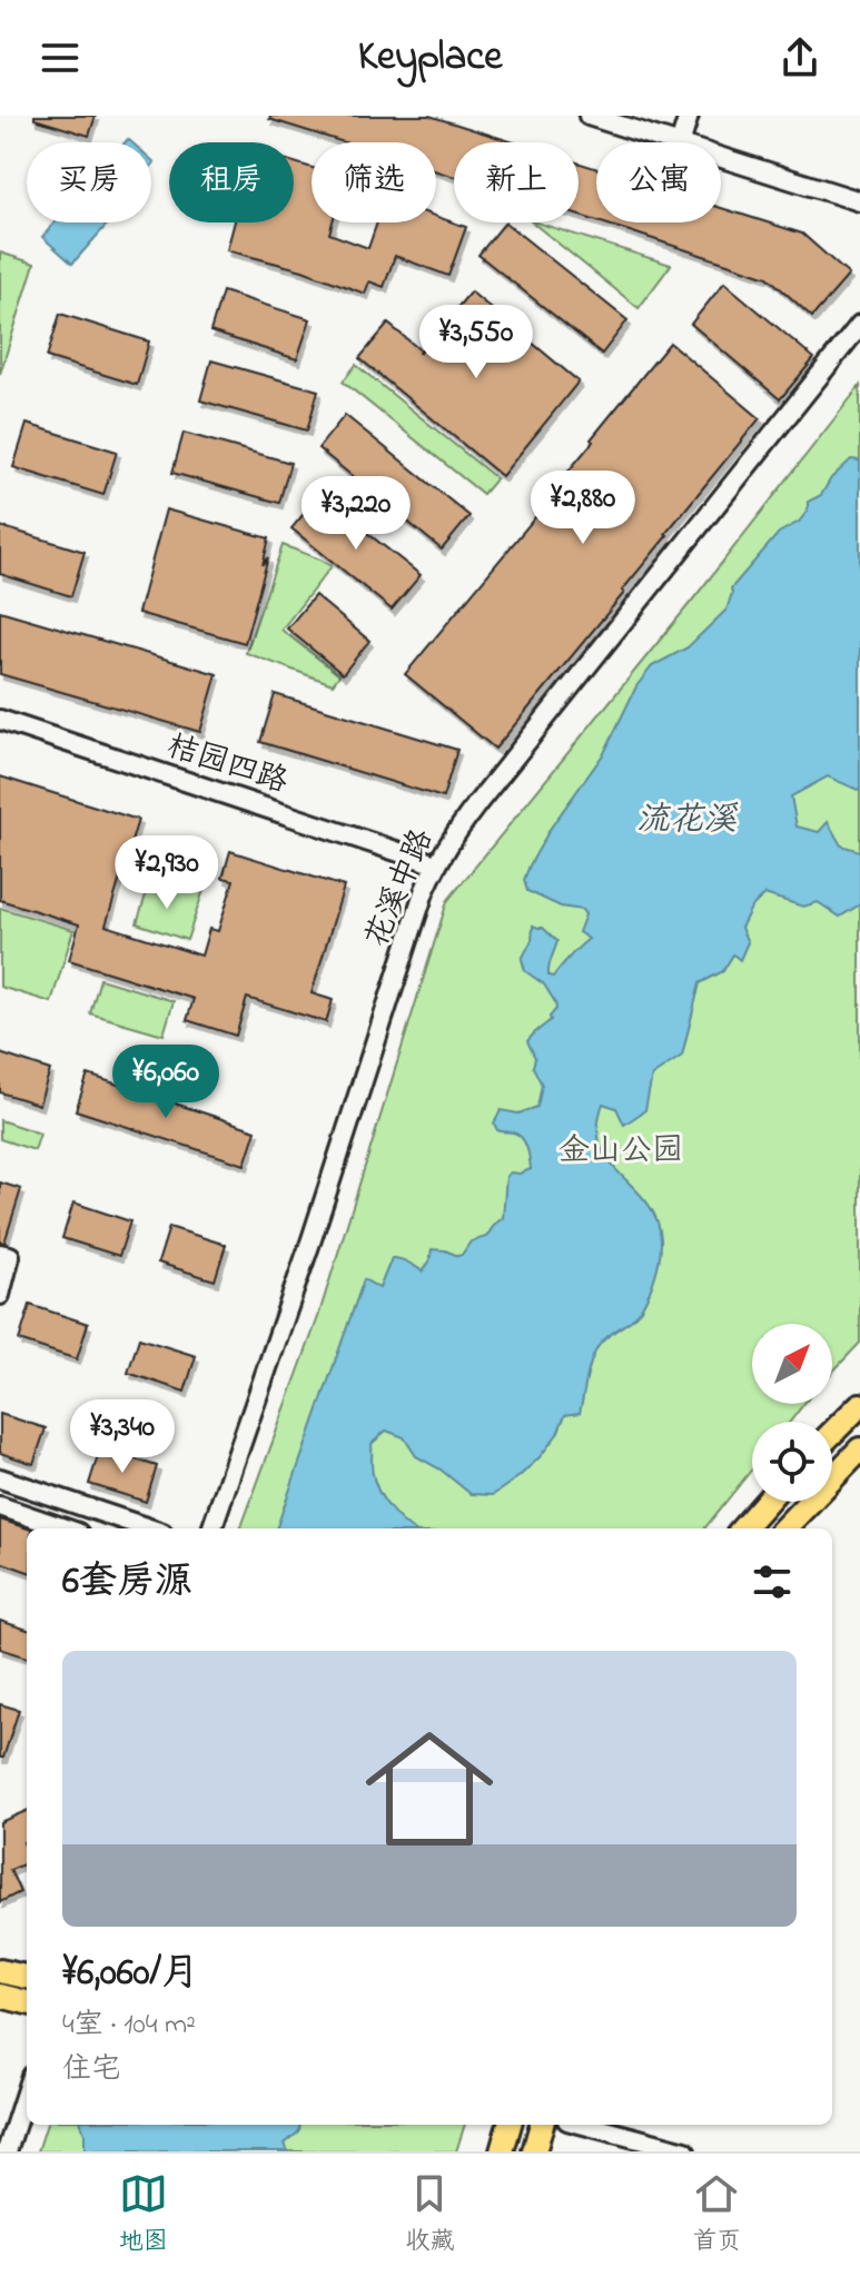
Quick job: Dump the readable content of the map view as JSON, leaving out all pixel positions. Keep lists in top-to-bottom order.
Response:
{
  "streets": {
    "street": ["桔园四路", "花溪中路"]
  },
  "crossings": [
    ["桔园四路", "花溪中路"]
  ],
  "water": ["流花溪"],
  "parks": ["金山公园"],
  "north": "top right",
  "page": {
    "header": "Keyplace",
    "chip": [
      "买房",
      "租房",
      "筛选",
      "新上",
      "公寓"
    ],
    "price": [
      "¥3,550",
      "¥2,880",
      "¥3,220",
      "¥2,930",
      "¥6,060",
      "¥3,340"
    ],
    "heading": "6套房源",
    "list": [
      {
        "name": "¥6,060/月",
        "note": "4室 · 104 m² · 住宅"
      }
    ],
    "tabs": ["地图", "收藏", "首页"]
  }
}
